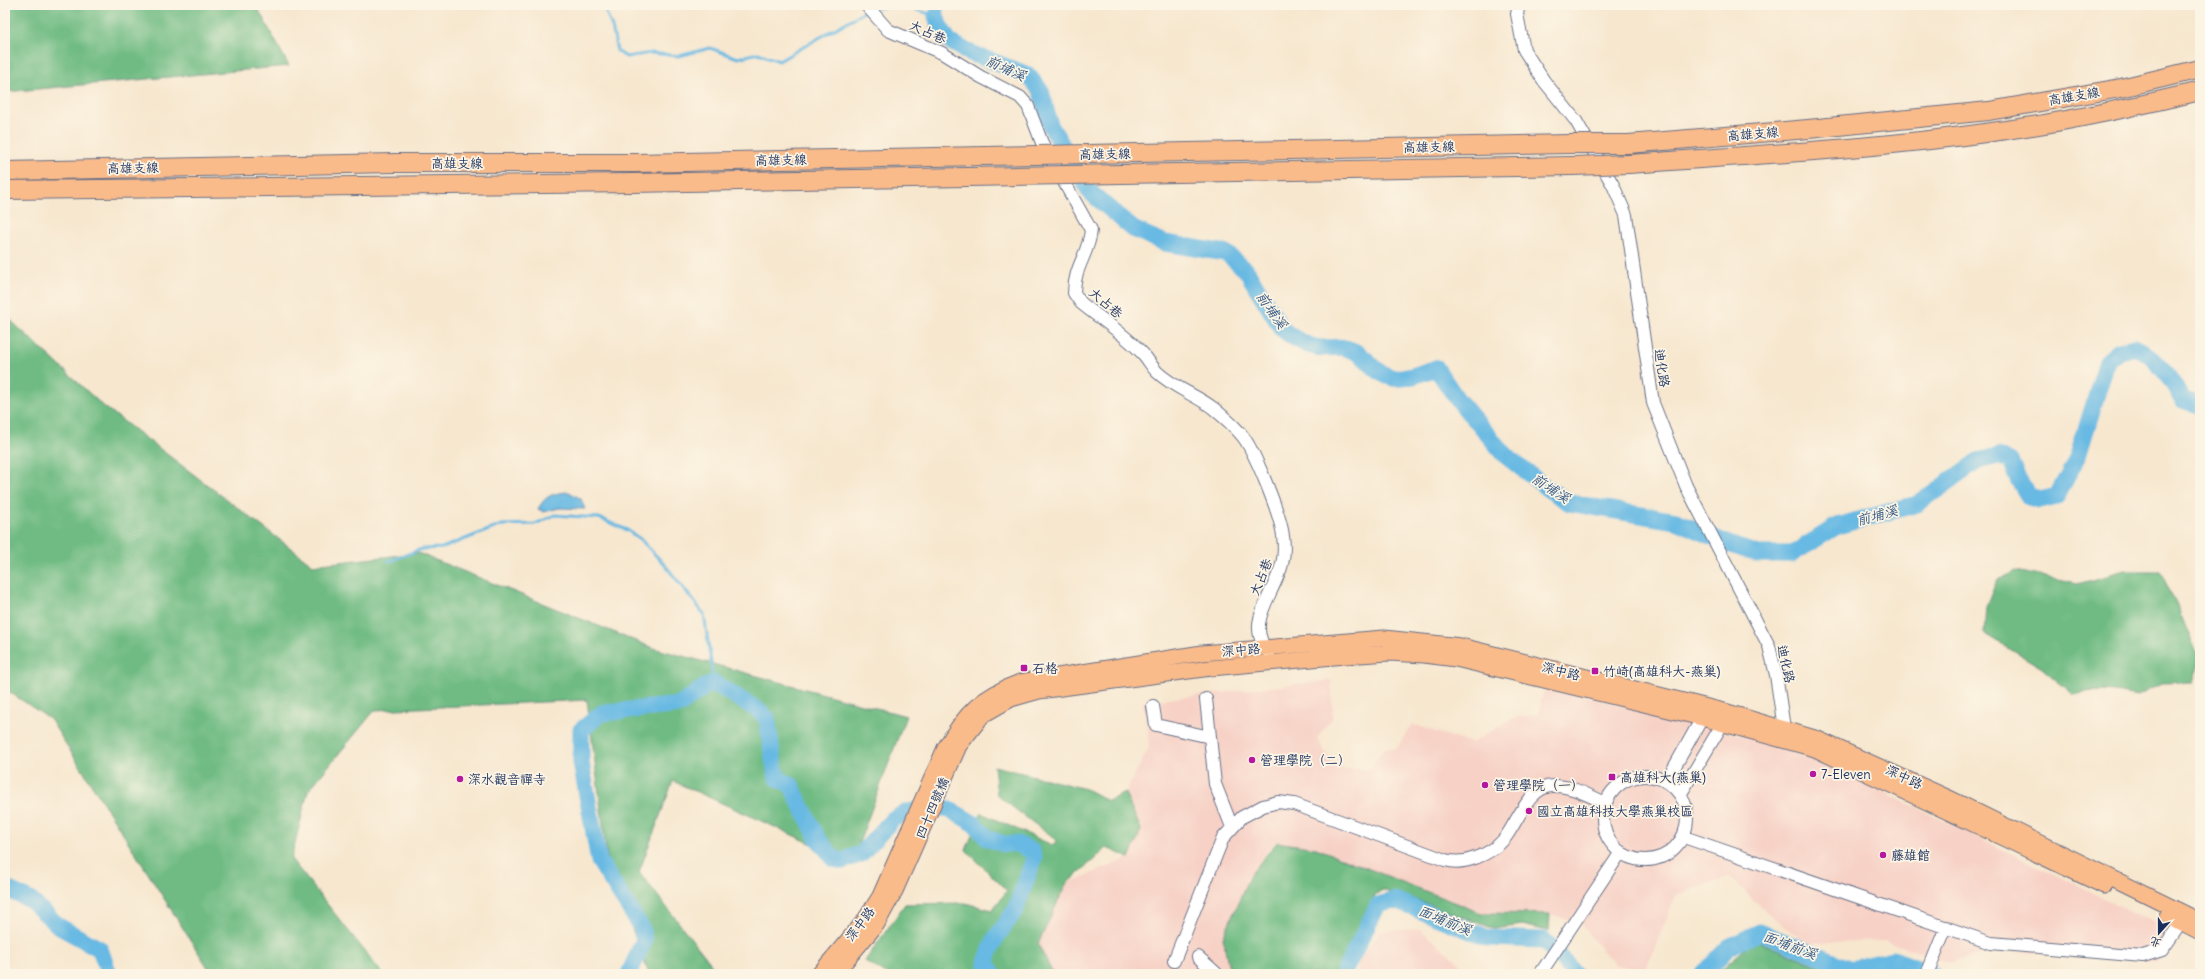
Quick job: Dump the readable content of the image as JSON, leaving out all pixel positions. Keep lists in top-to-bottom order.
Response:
{
  "streets": {
    "highway": ["高雄支線"],
    "main road": ["深中路", "四十四號橋"],
    "street": ["大占巷", "迪化路"]
  },
  "crossings": [
    ["大占巷", "深中路"],
    ["迪化路", "深中路"],
    ["深中路", "四十四號橋"]
  ],
  "water": ["前埔溪", "面埔前溪"],
  "places": {
    "transit": ["石格", "竹崎(高雄科大-燕巢)", "高雄科大(燕巢)"],
    "other": [
      "管理學院（二）",
      "7-Eleven",
      "深水觀音禪寺",
      "管理學院（一）",
      "國立高雄科技大學燕巢校區",
      "藤雄館"
    ]
  },
  "north": "bottom"
}
